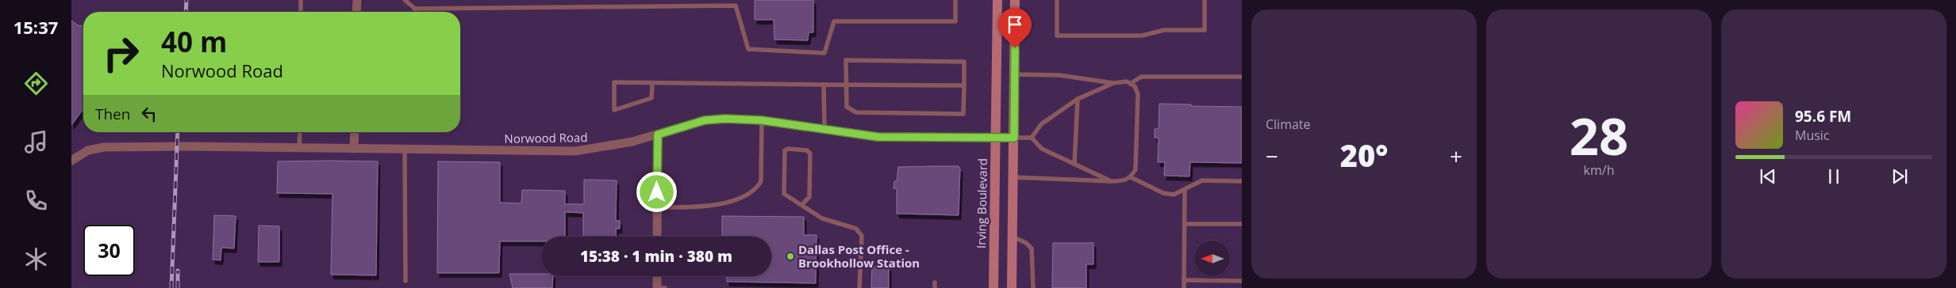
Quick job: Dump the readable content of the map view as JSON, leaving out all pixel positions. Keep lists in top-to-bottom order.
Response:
{
  "streets": {
    "main road": ["Irving Boulevard"],
    "street": ["Norwood Road"]
  },
  "crossings": [
    ["Norwood Road", "Irving Boulevard"]
  ],
  "places": ["Dallas Post Office - Brookhollow Station"],
  "north": "left",
  "page": {
    "tabs": "15:37",
    "tile": [
      "Climate",
      ["28", "km/h"]
    ],
    "turn": ["40 m", "Norwood Road"],
    "then": "Then",
    "song": ["95.6 FM", "Music"],
    "heat": ["−", "20°", "+"],
    "limit": "30",
    "trip": "15:38 · 1 min · 380 m"
  }
}
